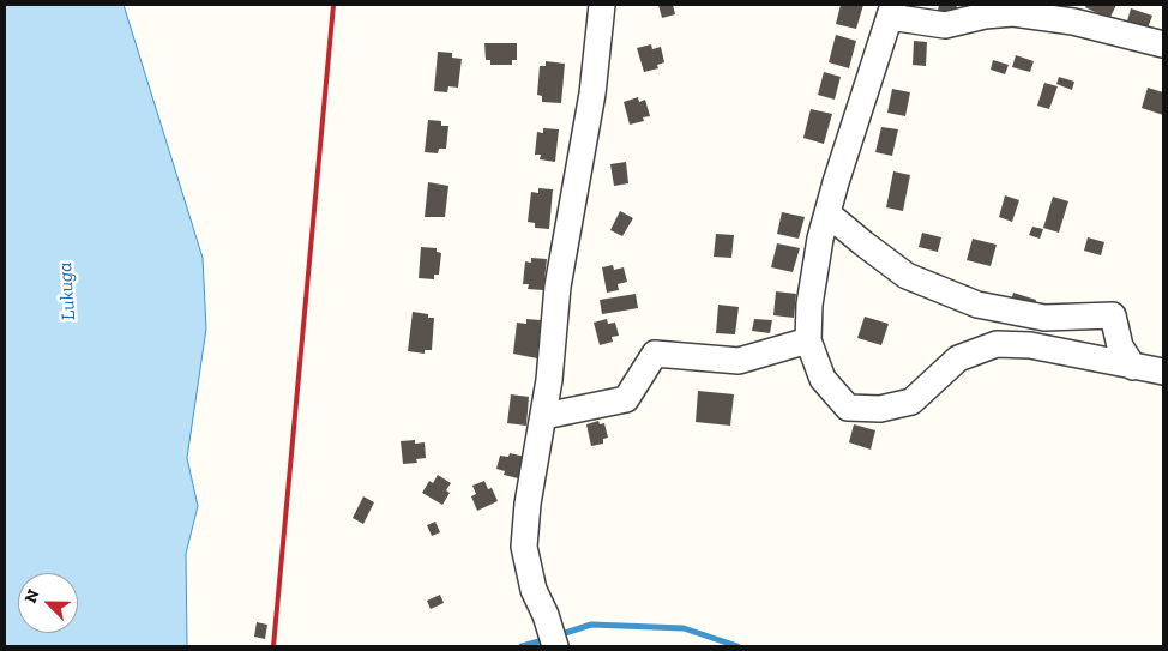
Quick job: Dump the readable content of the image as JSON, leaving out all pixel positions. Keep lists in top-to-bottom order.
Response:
{
  "water": ["Lukuga"],
  "north": "top left"
}
